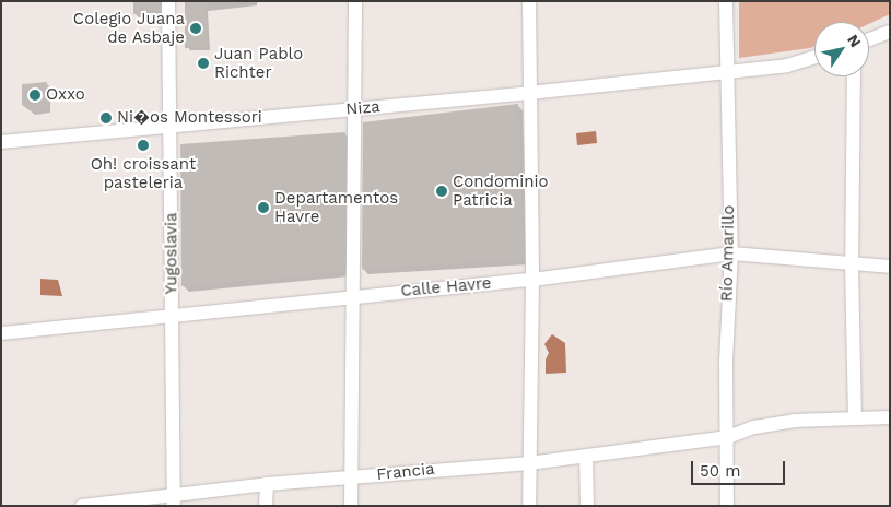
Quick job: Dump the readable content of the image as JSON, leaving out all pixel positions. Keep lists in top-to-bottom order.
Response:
{
  "streets": {
    "street": [
      "Niza",
      "Yugoslavia",
      "Río Amarillo",
      "Calle Havre",
      "Francia"
    ]
  },
  "crossings": [
    ["Niza", "Yugoslavia"],
    ["Niza", "Río Amarillo"],
    ["Yugoslavia", "Calle Havre"],
    ["Yugoslavia", "Francia"],
    ["Río Amarillo", "Calle Havre"],
    ["Río Amarillo", "Francia"]
  ],
  "places": [
    "Colegio Juana de Asbaje",
    "Juan Pablo Richter",
    "Oxxo",
    "Ni�os Montessori",
    "Oh! croissant pasteleria",
    "Condominio Patricia",
    "Departamentos Havre"
  ],
  "scale_bar": "50 m",
  "north": "top right"
}
